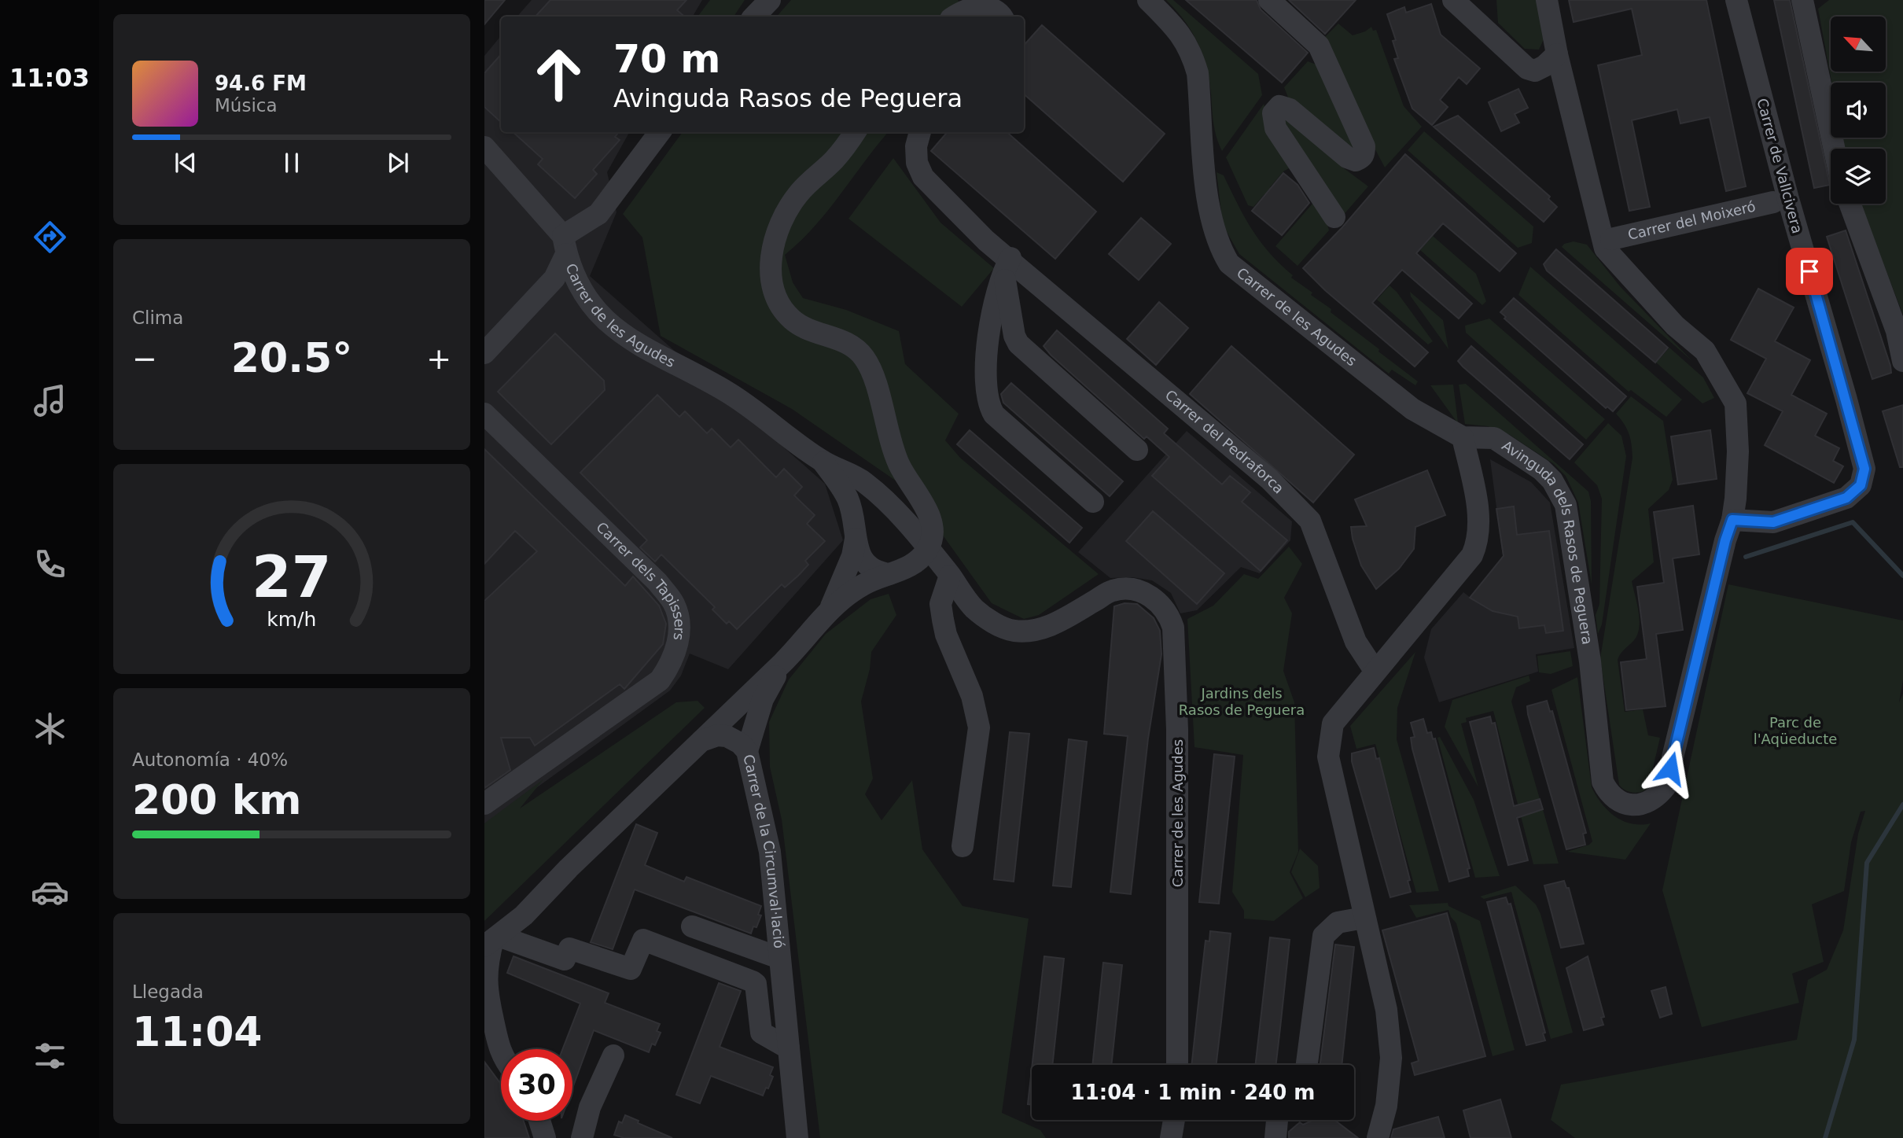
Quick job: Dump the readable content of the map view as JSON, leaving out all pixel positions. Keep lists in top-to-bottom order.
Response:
{
  "streets": {
    "street": [
      "Carrer de Vallcivera",
      "Carrer del Moixeró",
      "Carrer de les Agudes",
      "Carrer del Pedraforca",
      "Avinguda dels Rasos de Peguera",
      "Carrer dels Tapissers",
      "Carrer de la Circumval·lació"
    ]
  },
  "crossings": [
    ["Carrer de Vallcivera", "Avinguda dels Rasos de Peguera"],
    ["Carrer de les Agudes", "Avinguda dels Rasos de Peguera"]
  ],
  "parks": ["Jardins dels Rasos de Peguera", "Parc de l'Aqüeducte"],
  "north": "top left",
  "page": {
    "tabs": "11:03",
    "turn": ["70 m", "Avinguda Rasos de Peguera"],
    "song": ["94.6 FM", "Música"],
    "tile": [
      "Clima",
      ["Autonomía · 40%", "200 km"],
      ["Llegada", "11:04"]
    ],
    "heat": ["−", "20.5°", "+"],
    "limit": "30",
    "trip": "11:04 · 1 min · 240 m",
    "gauge": ["27", "km/h"]
  }
}
